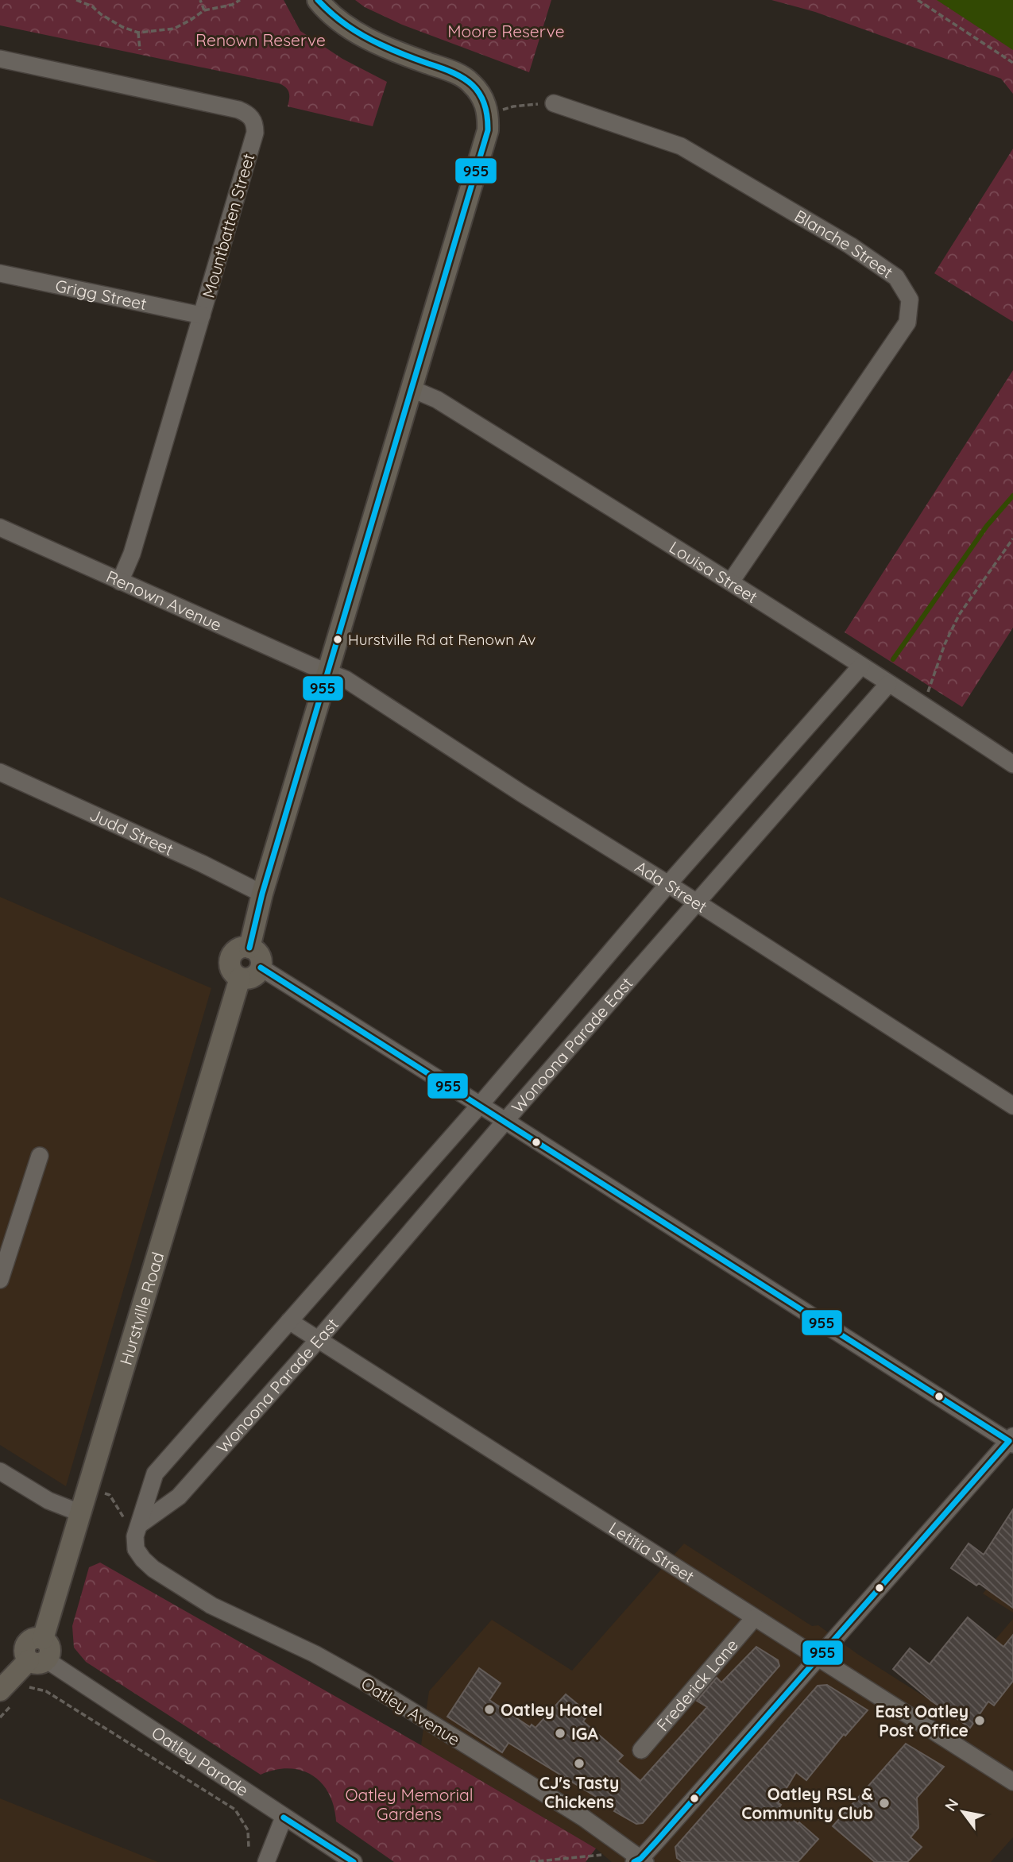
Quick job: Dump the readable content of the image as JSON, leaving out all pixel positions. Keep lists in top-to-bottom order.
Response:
{
  "streets": {
    "main road": ["Hurstville Road"],
    "street": [
      "Mountbatten Street",
      "Blanche Street",
      "Grigg Street",
      "Louisa Street",
      "Renown Avenue",
      "Judd Street",
      "Ada Street",
      "Wonoona Parade East",
      "Letitia Street",
      "Frederick Lane",
      "Oatley Avenue",
      "Oatley Parade"
    ]
  },
  "crossings": [
    ["Mountbatten Street", "Grigg Street"],
    ["Mountbatten Street", "Renown Avenue"],
    ["Blanche Street", "Louisa Street"],
    ["Louisa Street", "Wonoona Parade East"],
    ["Renown Avenue", "Ada Street"],
    ["Ada Street", "Wonoona Parade East"],
    ["Wonoona Parade East", "Letitia Street"],
    ["Wonoona Parade East", "Oatley Avenue"],
    ["Hurstville Road", "Oatley Parade"],
    ["Letitia Street", "Frederick Lane"]
  ],
  "parks": ["Moore Reserve", "Renown Reserve", "Oatley Memorial Gardens"],
  "places": [
    "Hurstville Rd at Renown Av",
    "Oatley Hotel",
    "East Oatley Post Office",
    "IGA",
    "CJ's Tasty Chickens",
    "Oatley RSL & Community Club"
  ],
  "lines": ["transit line 955"],
  "north": "top left"
}
